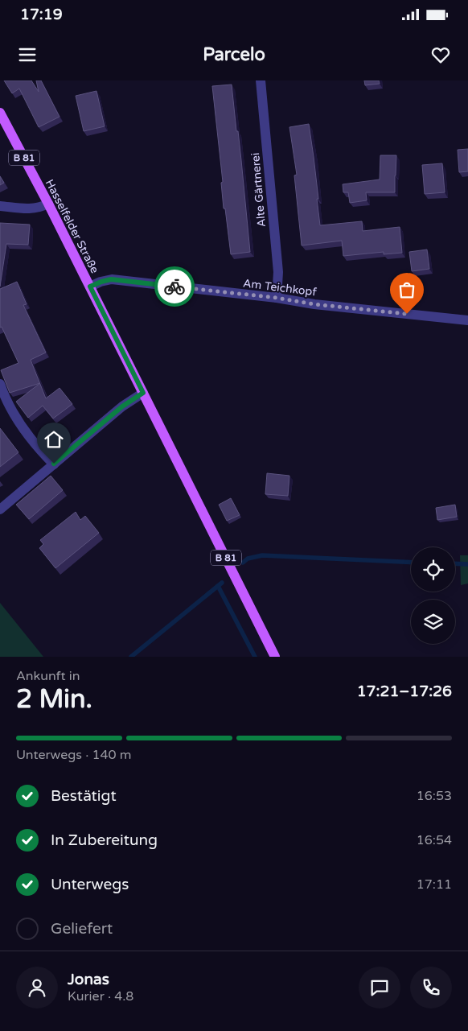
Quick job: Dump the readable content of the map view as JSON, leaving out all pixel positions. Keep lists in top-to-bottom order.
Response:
{
  "streets": {
    "main road": ["B 81", "Hasselfelder Straße"],
    "street": ["Alte Gärtnerei", "Am Teichkopf"]
  },
  "crossings": [
    ["Alte Gärtnerei", "Am Teichkopf"],
    ["Hasselfelder Straße", "Am Teichkopf"]
  ],
  "page": {
    "status": "17:19",
    "header": "Parcelo",
    "heading": ["2 Min.", "Ankunft in", "17:21–17:26"],
    "panel": ["Jonas", "Kurier · 4.8"],
    "bar": "Unterwegs · 140 m",
    "list": [
      ["Bestätigt", "16:53"],
      ["In Zubereitung", "16:54"],
      ["Unterwegs", "17:11"],
      "Geliefert"
    ]
  }
}
